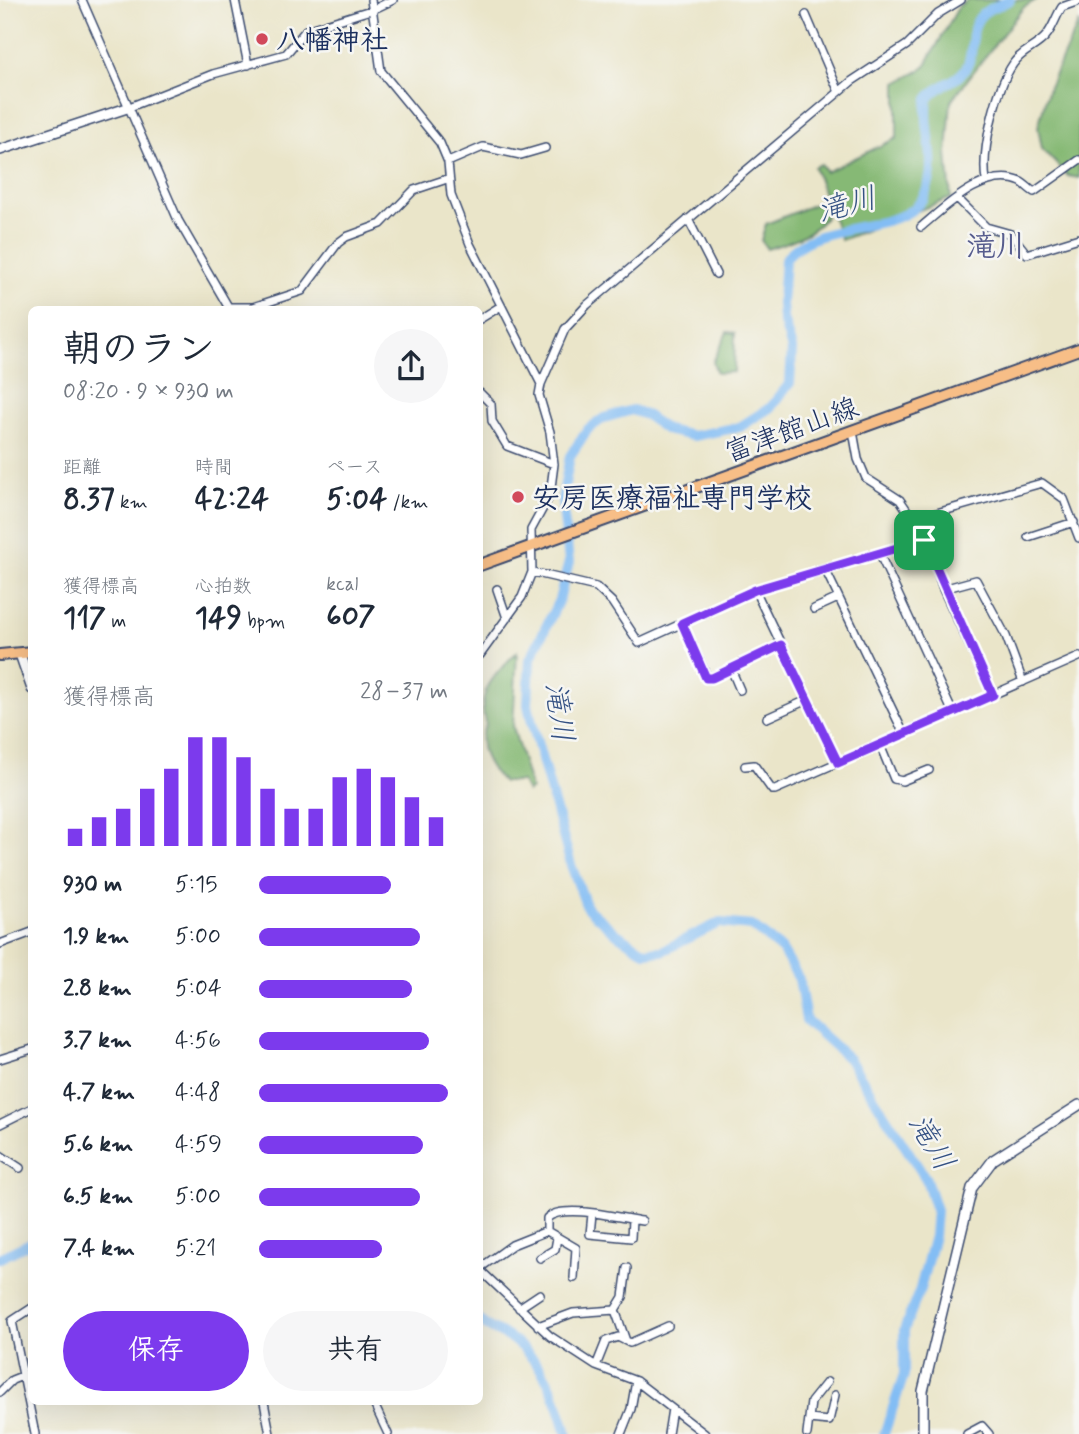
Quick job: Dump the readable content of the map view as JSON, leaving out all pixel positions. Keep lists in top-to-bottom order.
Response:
{
  "streets": {
    "main road": ["富津館山線"]
  },
  "districts": ["滝川"],
  "water": ["滝川"],
  "places": ["八幡神社", "安房医療福祉専門学校"],
  "page": {
    "heading": ["朝のラン", "08:20 · 9 × 930 m"],
    "stats": [
      ["距離", "8.37 km"],
      ["時間", "42:24"],
      ["ペース", "5:04 /km"],
      ["獲得標高", "117 m"],
      ["心拍数", "149 bpm"],
      ["kcal", "607"]
    ],
    "chart": ["獲得標高", "28–37 m"],
    "list": [
      {
        "name": "930 m",
        "note": "5:15"
      },
      {
        "name": "1.9 km",
        "note": "5:00"
      },
      {
        "name": "2.8 km",
        "note": "5:04"
      },
      {
        "name": "3.7 km",
        "note": "4:56"
      },
      {
        "name": "4.7 km",
        "note": "4:48"
      },
      {
        "name": "5.6 km",
        "note": "4:59"
      },
      {
        "name": "6.5 km",
        "note": "5:00"
      },
      {
        "name": "7.4 km",
        "note": "5:21"
      }
    ],
    "buttons": ["保存", "共有"]
  }
}
